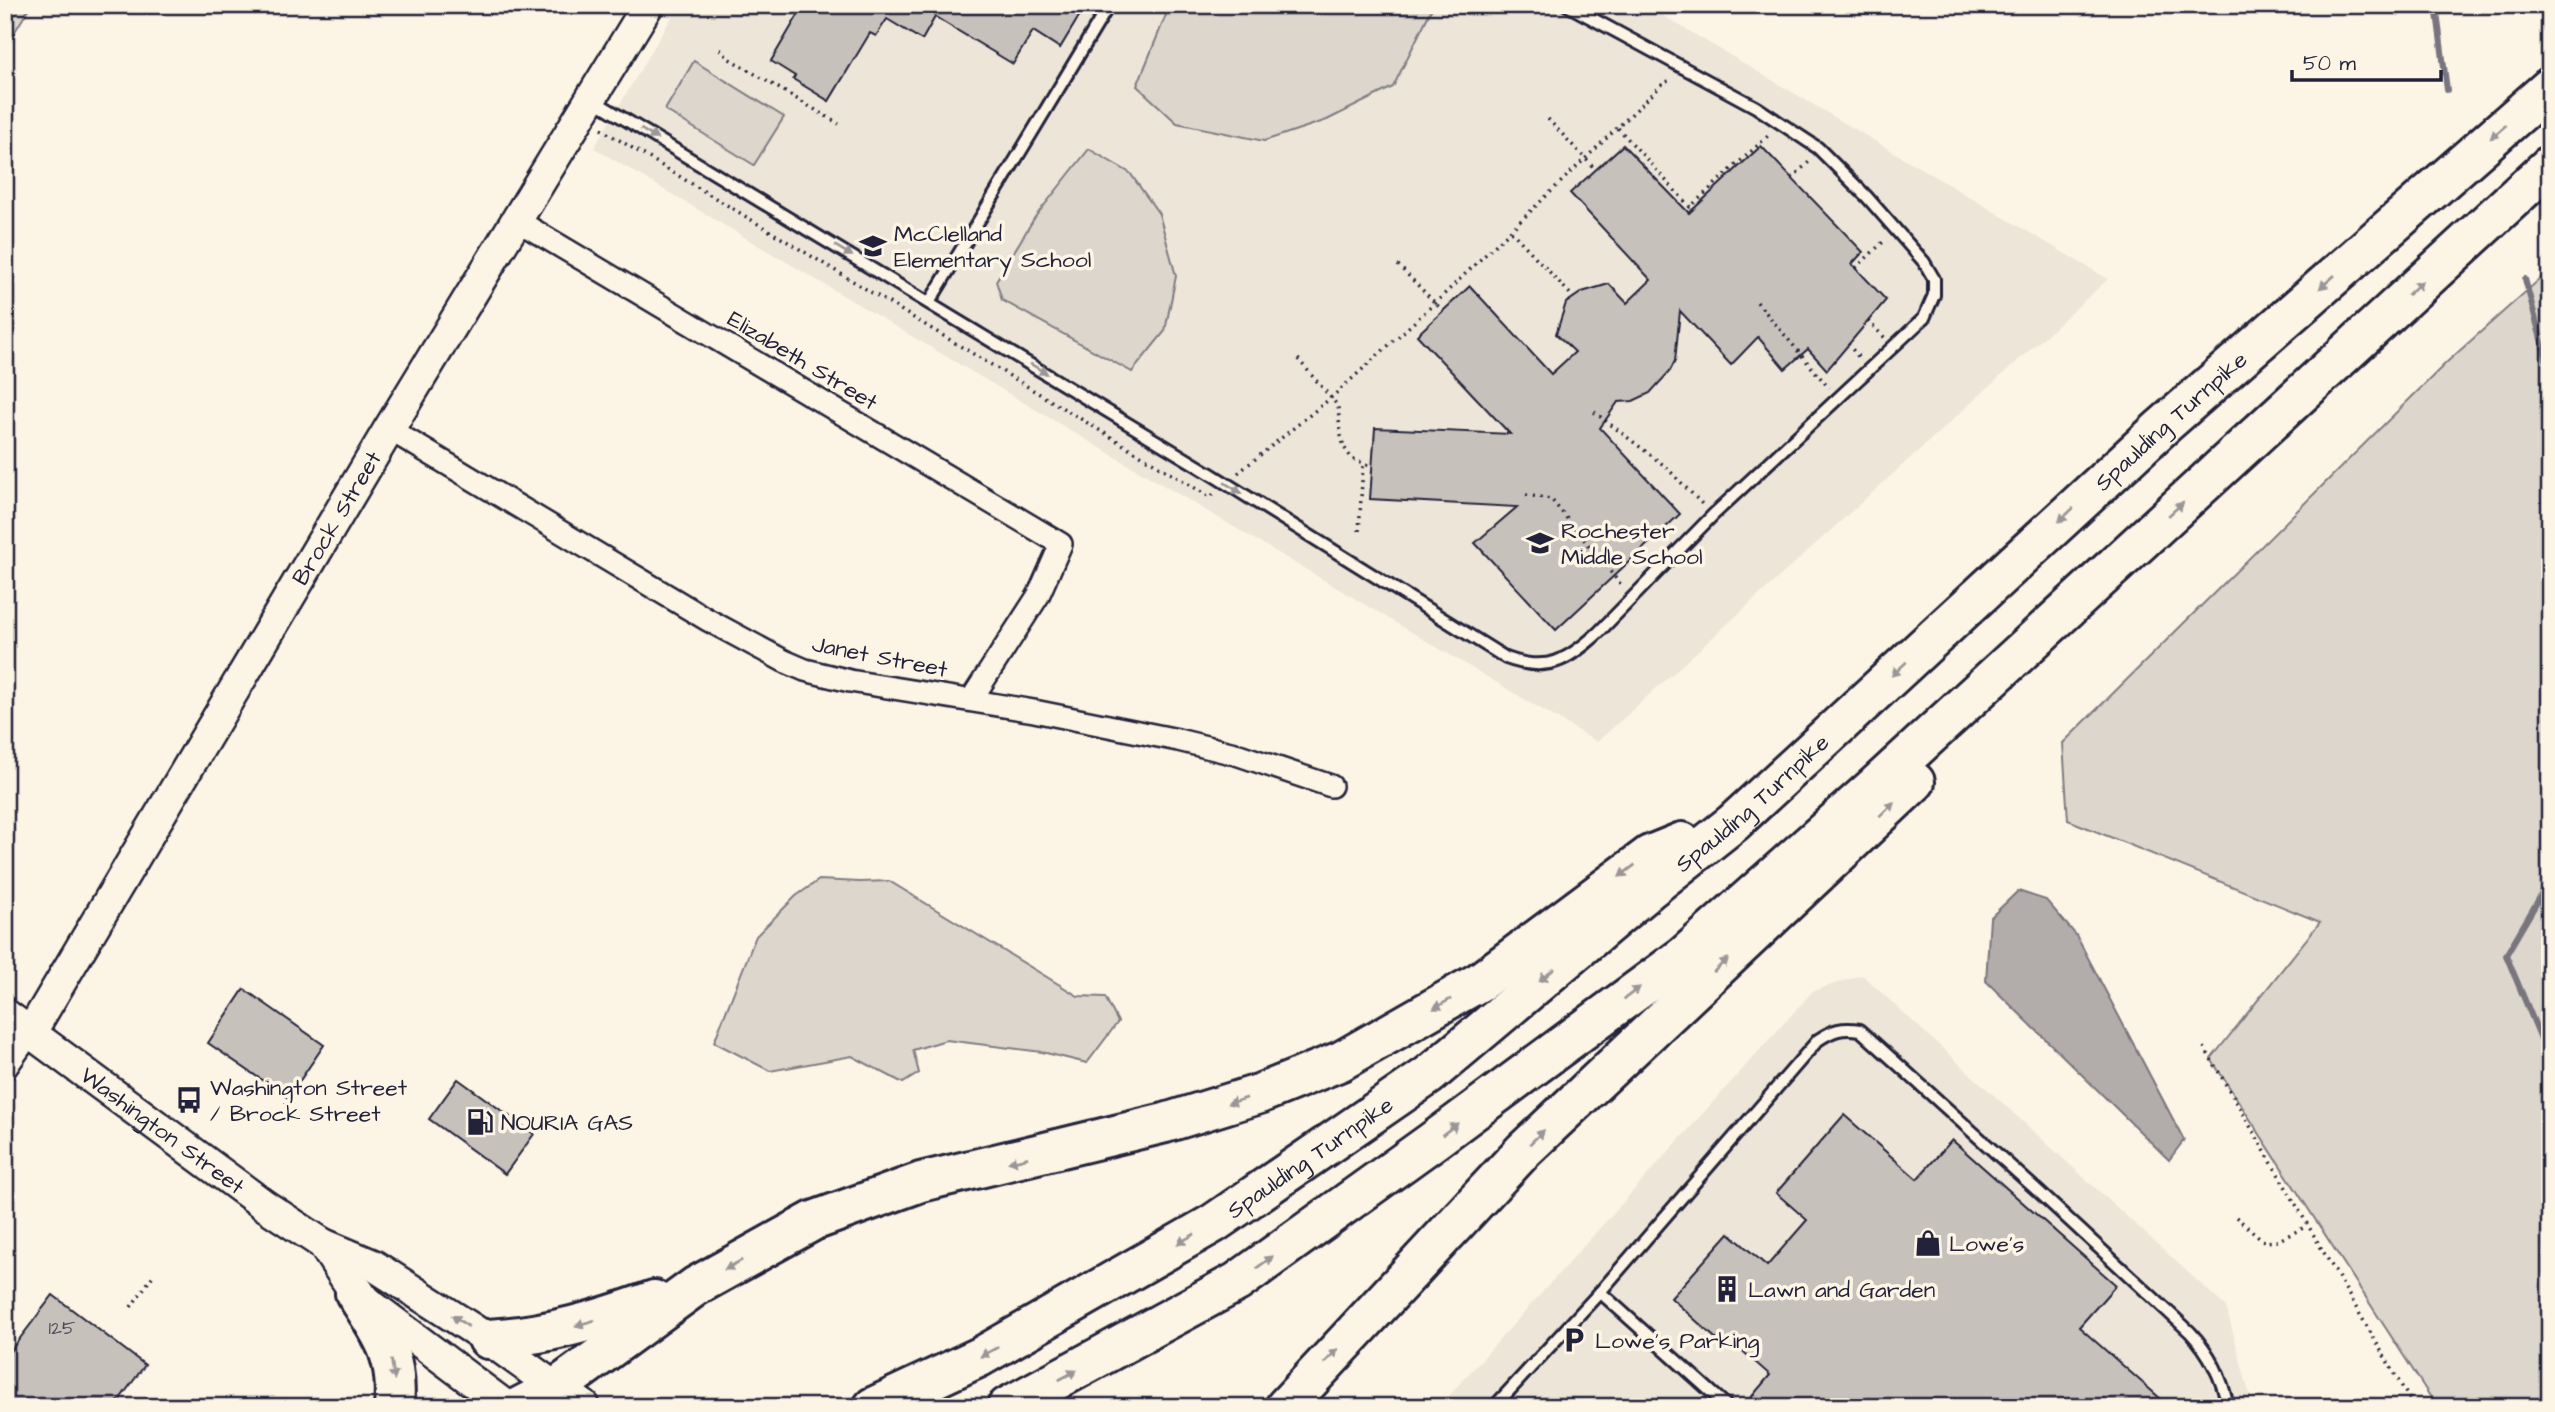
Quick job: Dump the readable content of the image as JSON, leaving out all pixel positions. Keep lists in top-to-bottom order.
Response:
{
  "streets": {
    "highway": ["Spaulding Turnpike"],
    "street": [
      "Elizabeth Street",
      "Brock Street",
      "Janet Street",
      "Washington Street"
    ]
  },
  "crossings": [
    ["Elizabeth Street", "Brock Street"],
    ["Elizabeth Street", "Janet Street"],
    ["Brock Street", "Janet Street"],
    ["Brock Street", "Washington Street"]
  ],
  "places": {
    "school or university": ["McClelland Elementary School", "Rochester Middle School"],
    "bus stop": ["Washington Street / Brock Street"],
    "fuel station": ["NOURIA GAS"],
    "shop": ["Lowe's"],
    "building": ["Lawn and Garden"],
    "parking": ["Lowe's Parking"]
  },
  "house_numbers": ["125"],
  "scale_bar": "50 m"
}
